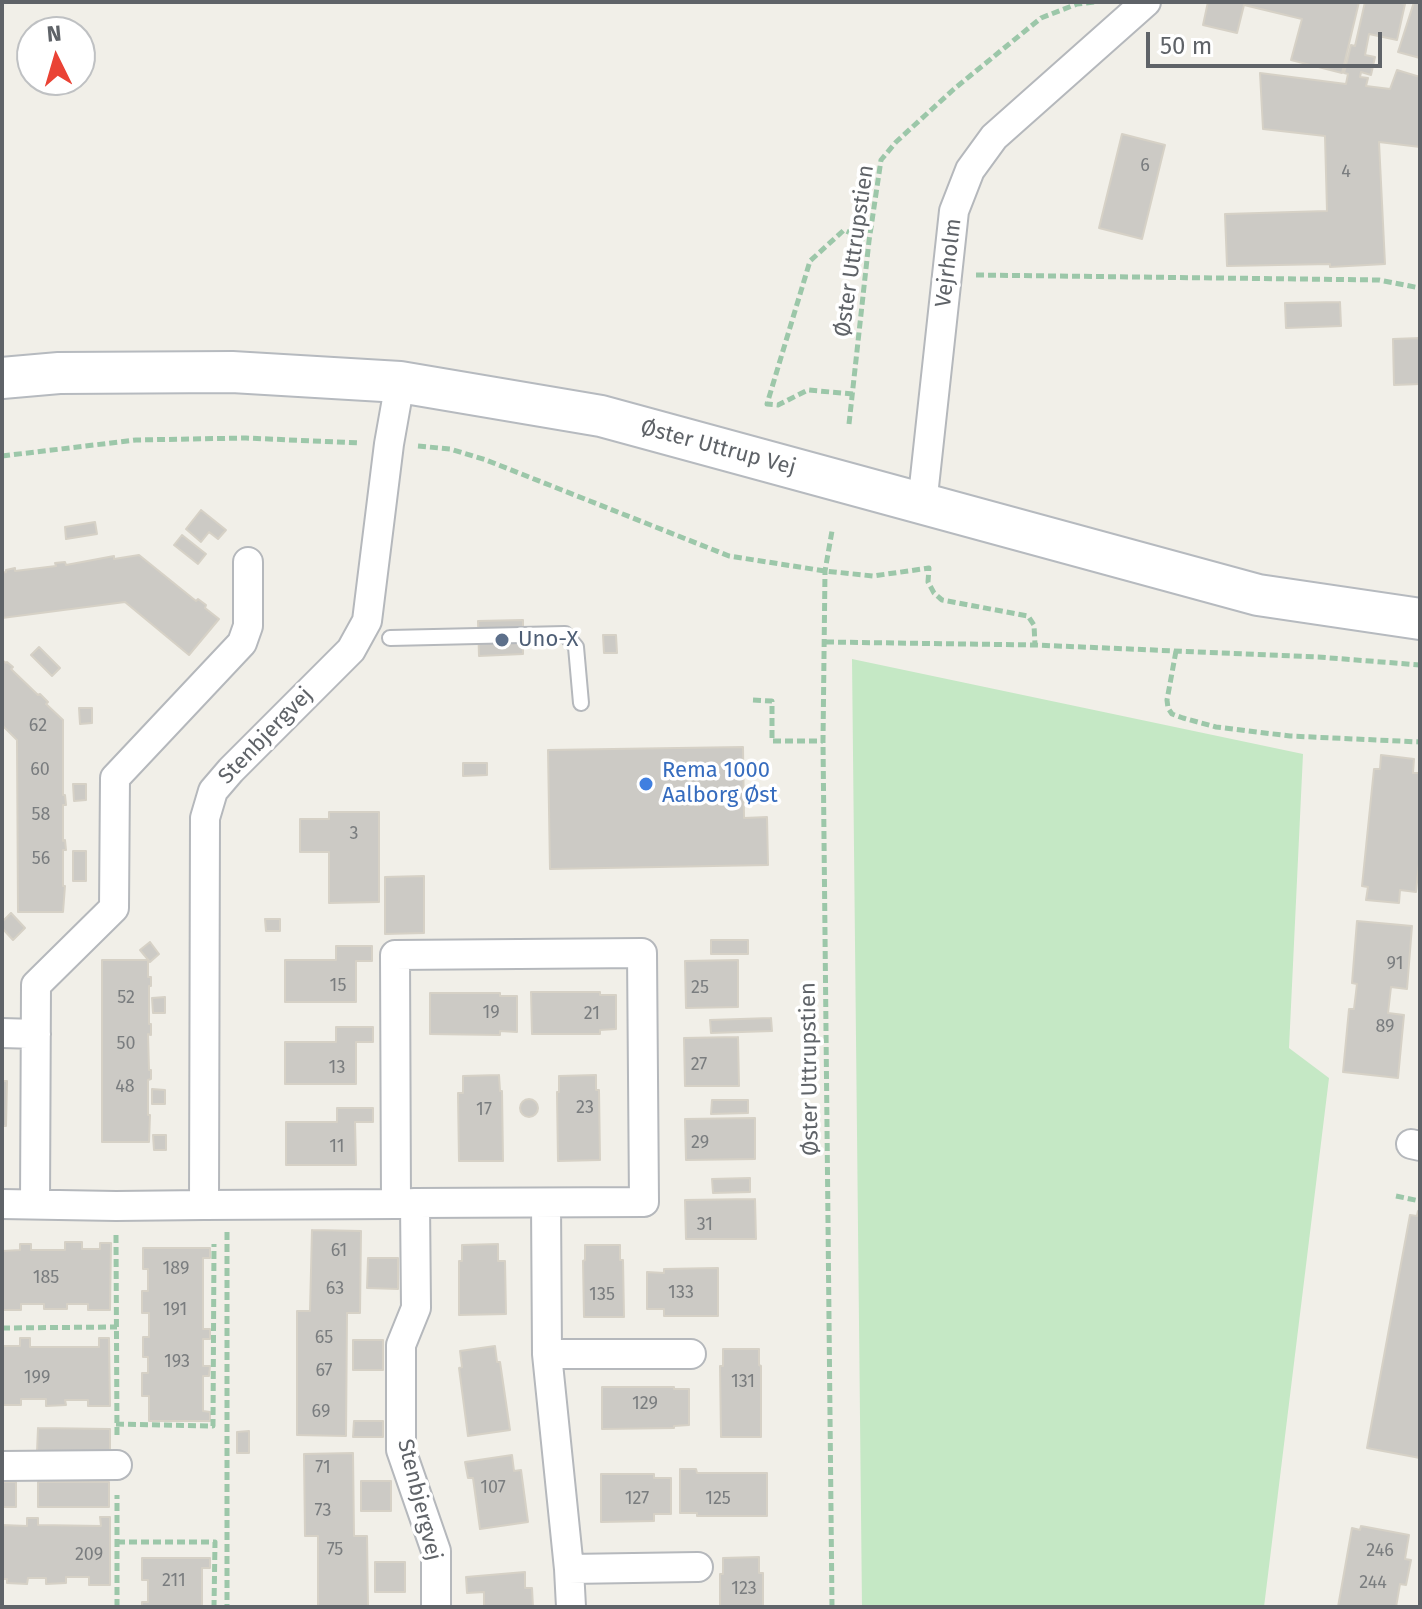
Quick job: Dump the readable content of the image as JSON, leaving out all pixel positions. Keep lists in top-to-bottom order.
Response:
{
  "streets": {
    "street": ["Vejrholm", "Øster Uttrup Vej", "Stenbjergvej"],
    "path": ["Øster Uttrupstien"]
  },
  "crossings": [
    ["Vejrholm", "Øster Uttrup Vej"],
    ["Øster Uttrup Vej", "Stenbjergvej"]
  ],
  "places": ["Uno-X", "Rema 1000 Aalborg Øst"],
  "house_numbers": [
    "6",
    "4",
    "62",
    "60",
    "58",
    "3",
    "56",
    "91",
    "15",
    "25",
    "52",
    "19",
    "21",
    "89",
    "50",
    "27",
    "13",
    "48",
    "23",
    "17",
    "29",
    "11",
    "31",
    "61",
    "189",
    "185",
    "63",
    "133",
    "135",
    "191",
    "65",
    "193",
    "67",
    "199",
    "131",
    "129",
    "69",
    "71",
    "107",
    "127",
    "125",
    "73",
    "75",
    "246",
    "209",
    "211",
    "244",
    "123"
  ],
  "scale_bar": "50 m",
  "north": "top"
}
